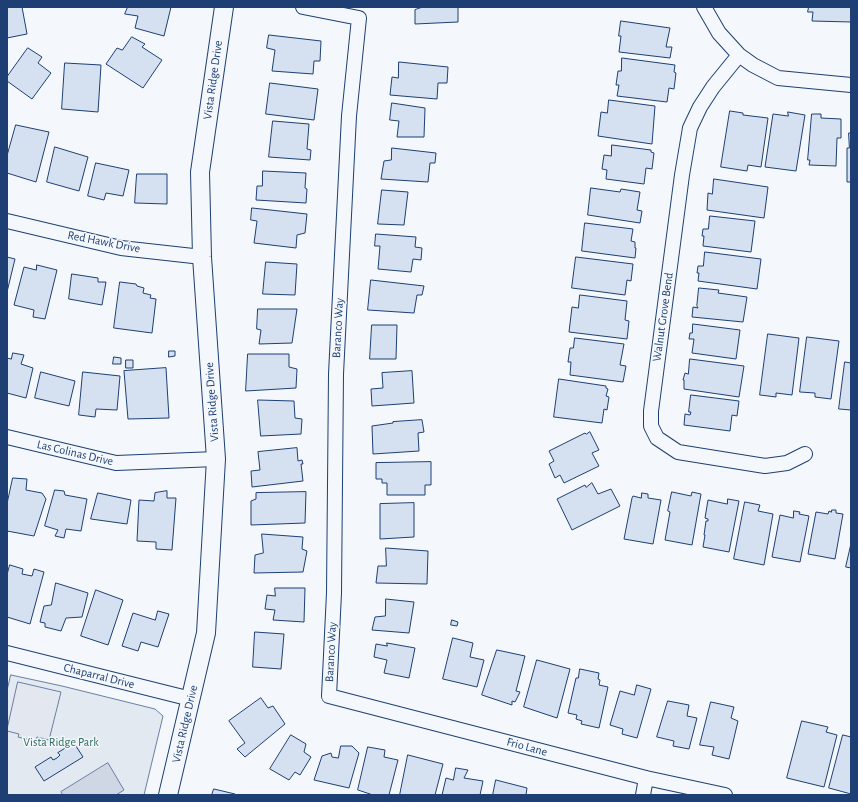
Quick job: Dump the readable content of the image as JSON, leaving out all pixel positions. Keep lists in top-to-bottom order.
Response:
{
  "streets": {
    "street": [
      "Vista Ridge Drive",
      "Red Hawk Drive",
      "Walnut Grove Bend",
      "Baranco Way",
      "Las Colinas Drive",
      "Chaparral Drive",
      "Frio Lane"
    ]
  },
  "crossings": [
    ["Vista Ridge Drive", "Red Hawk Drive"],
    ["Vista Ridge Drive", "Las Colinas Drive"],
    ["Vista Ridge Drive", "Chaparral Drive"],
    ["Baranco Way", "Frio Lane"]
  ],
  "parks": ["Vista Ridge Park"]
}
